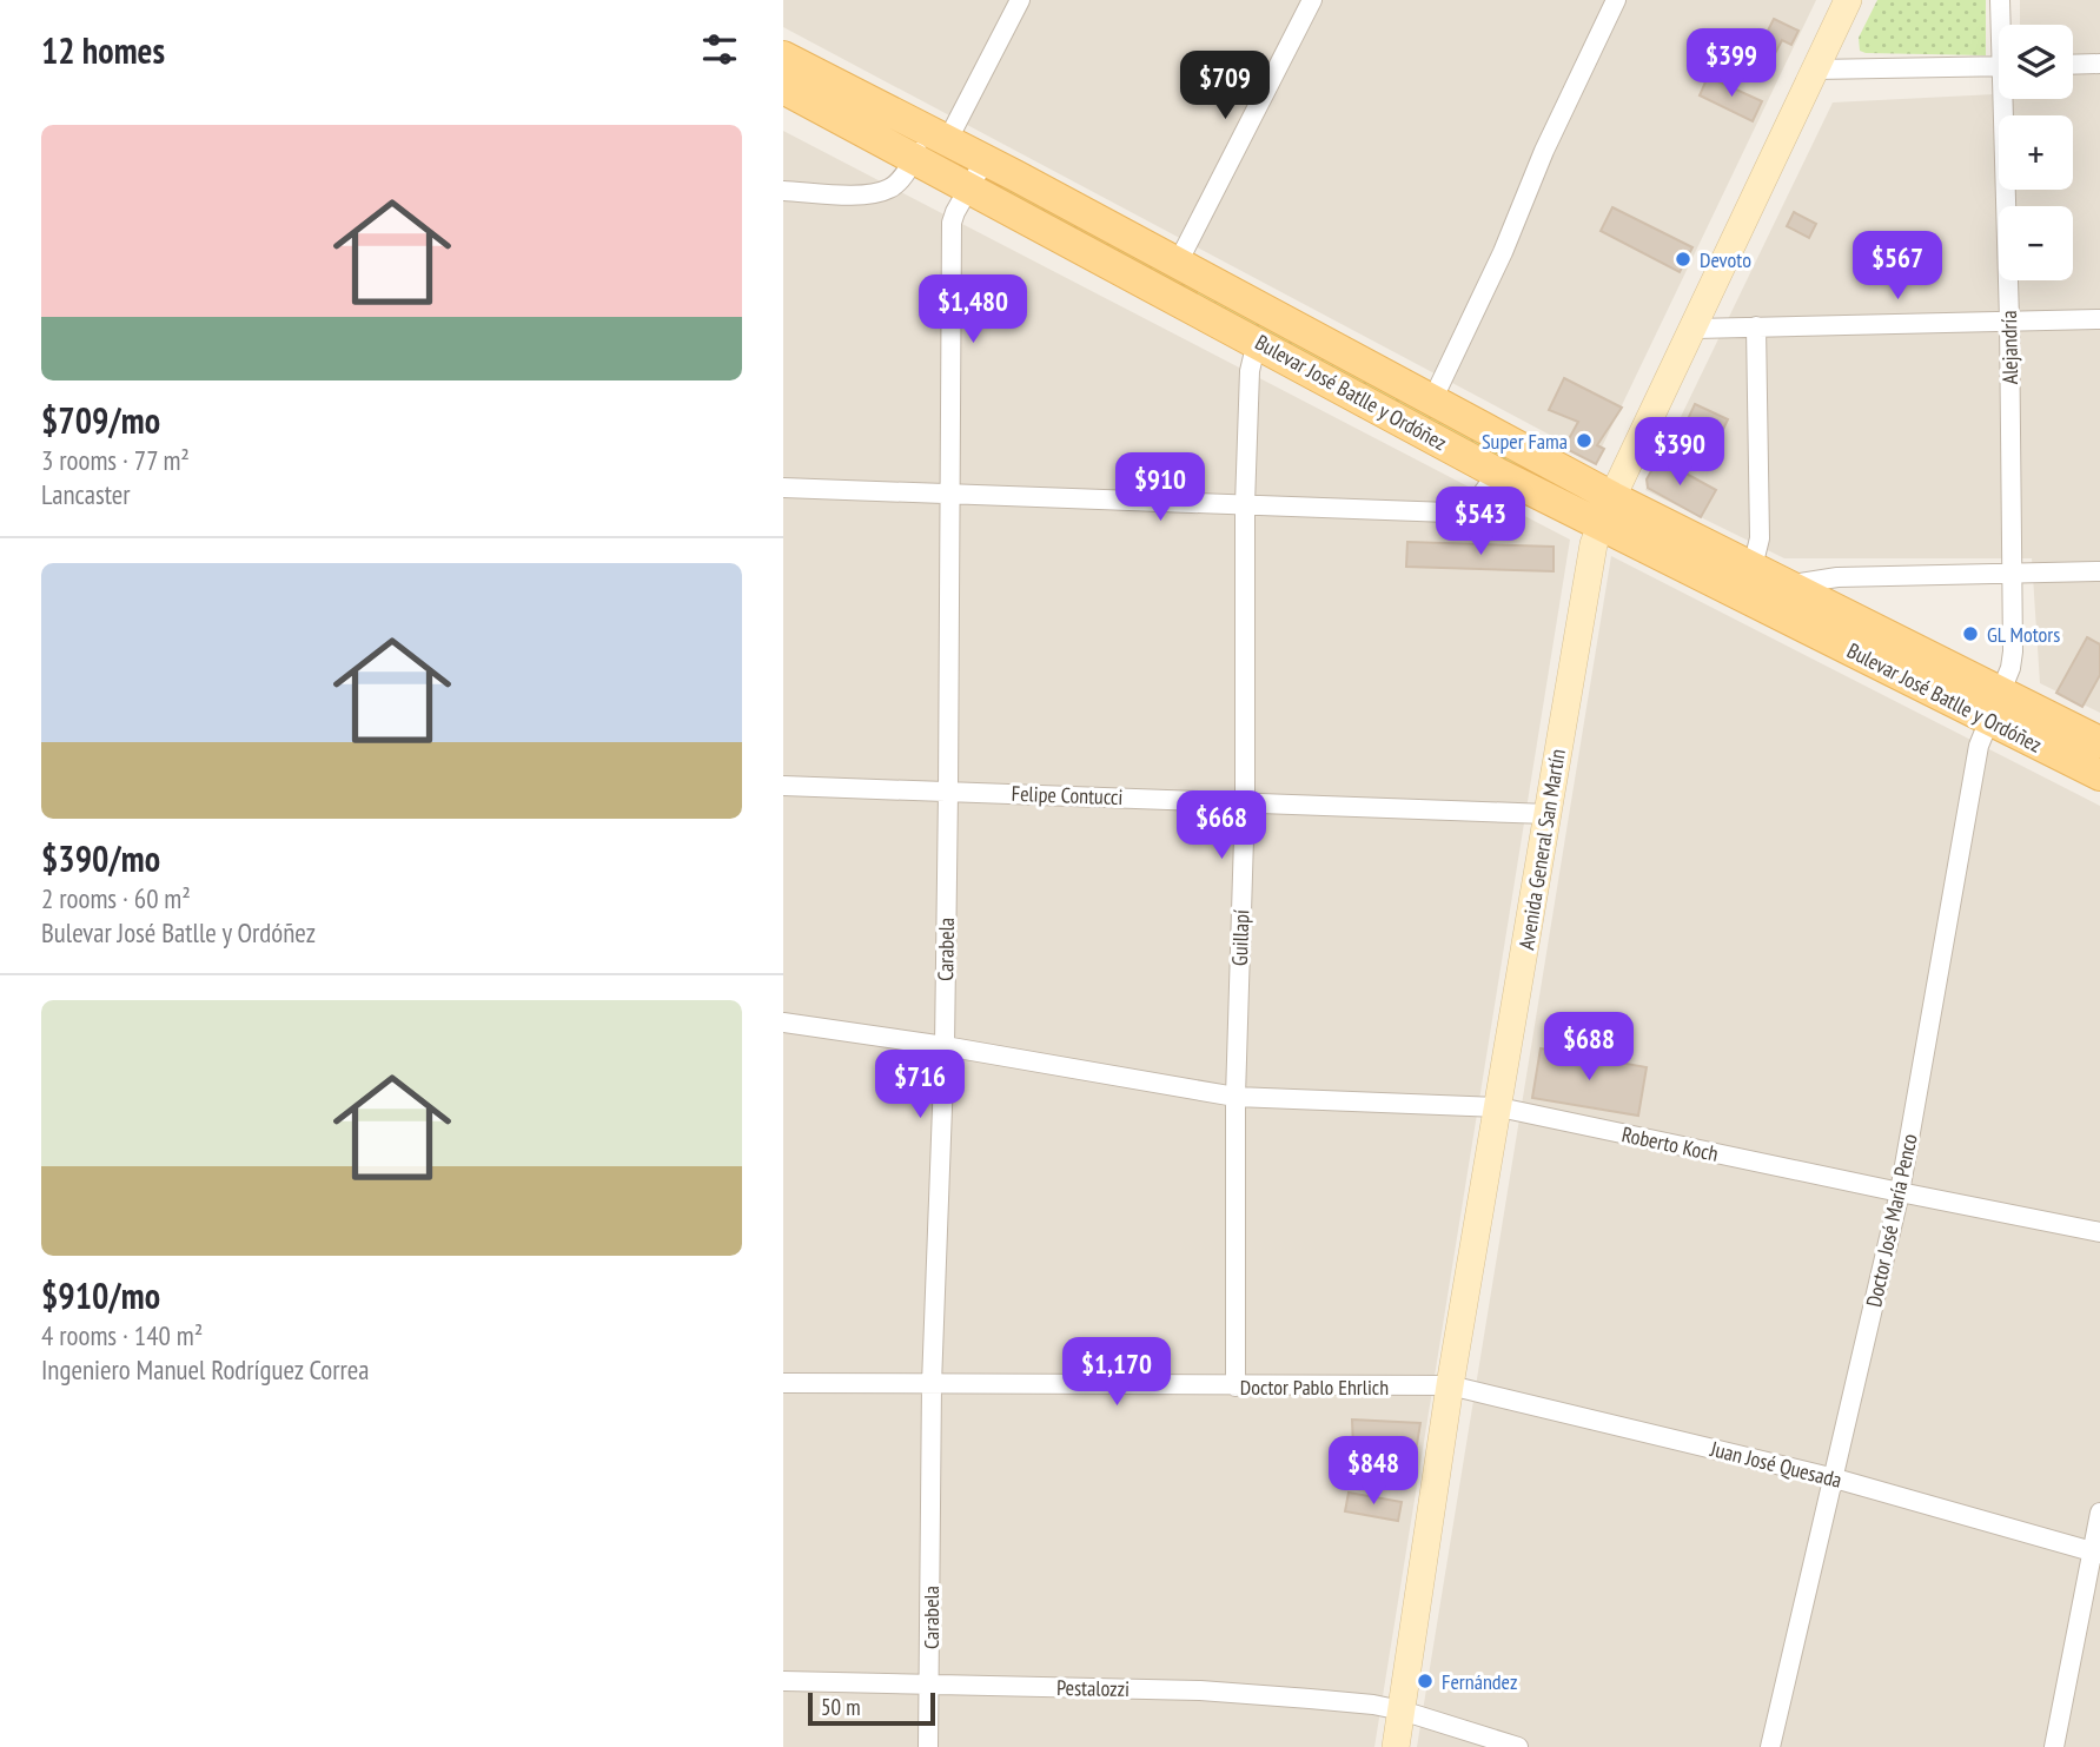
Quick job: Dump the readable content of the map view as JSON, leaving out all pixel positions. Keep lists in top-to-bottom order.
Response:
{
  "streets": {
    "main road": ["Bulevar José Batlle y Ordóñez", "Avenida General San Martín"],
    "street": [
      "Alejandría",
      "Felipe Contucci",
      "Guillapí",
      "Carabela",
      "Roberto Koch",
      "Doctor José María Penco",
      "Doctor Pablo Ehrlich",
      "Juan José Quesada",
      "Pestalozzi"
    ]
  },
  "crossings": [
    ["Alejandría", "Bulevar José Batlle y Ordóñez"],
    ["Alejandría", "Doctor José María Penco"],
    ["Bulevar José Batlle y Ordóñez", "Avenida General San Martín"],
    ["Bulevar José Batlle y Ordóñez", "Guillapí"],
    ["Bulevar José Batlle y Ordóñez", "Carabela"],
    ["Bulevar José Batlle y Ordóñez", "Doctor José María Penco"],
    ["Felipe Contucci", "Avenida General San Martín"],
    ["Felipe Contucci", "Guillapí"],
    ["Felipe Contucci", "Carabela"],
    ["Avenida General San Martín", "Roberto Koch"],
    ["Avenida General San Martín", "Doctor Pablo Ehrlich"],
    ["Avenida General San Martín", "Juan José Quesada"],
    ["Avenida General San Martín", "Pestalozzi"],
    ["Guillapí", "Roberto Koch"],
    ["Guillapí", "Doctor Pablo Ehrlich"],
    ["Carabela", "Roberto Koch"],
    ["Carabela", "Doctor Pablo Ehrlich"],
    ["Carabela", "Pestalozzi"],
    ["Roberto Koch", "Doctor José María Penco"],
    ["Doctor José María Penco", "Juan José Quesada"],
    ["Doctor Pablo Ehrlich", "Juan José Quesada"]
  ],
  "places": [
    "Devoto",
    "Super Fama",
    "GL Motors",
    "Fernández"
  ],
  "scale_bar": "50 m",
  "page": {
    "heading": "12 homes",
    "map_buttons": ["+", "−"],
    "price": [
      "$399",
      "$709",
      "$567",
      "$1,480",
      "$390",
      "$910",
      "$543",
      "$668",
      "$688",
      "$716",
      "$1,170",
      "$848"
    ],
    "list": [
      {
        "name": "$709/mo",
        "note": "3 rooms · 77 m² · Lancaster"
      },
      {
        "name": "$390/mo",
        "note": "2 rooms · 60 m² · Bulevar José Batlle y Ordóñez"
      },
      {
        "name": "$910/mo",
        "note": "4 rooms · 140 m² · Ingeniero Manuel Rodríguez Correa"
      }
    ],
    "scale": "50 m"
  }
}
